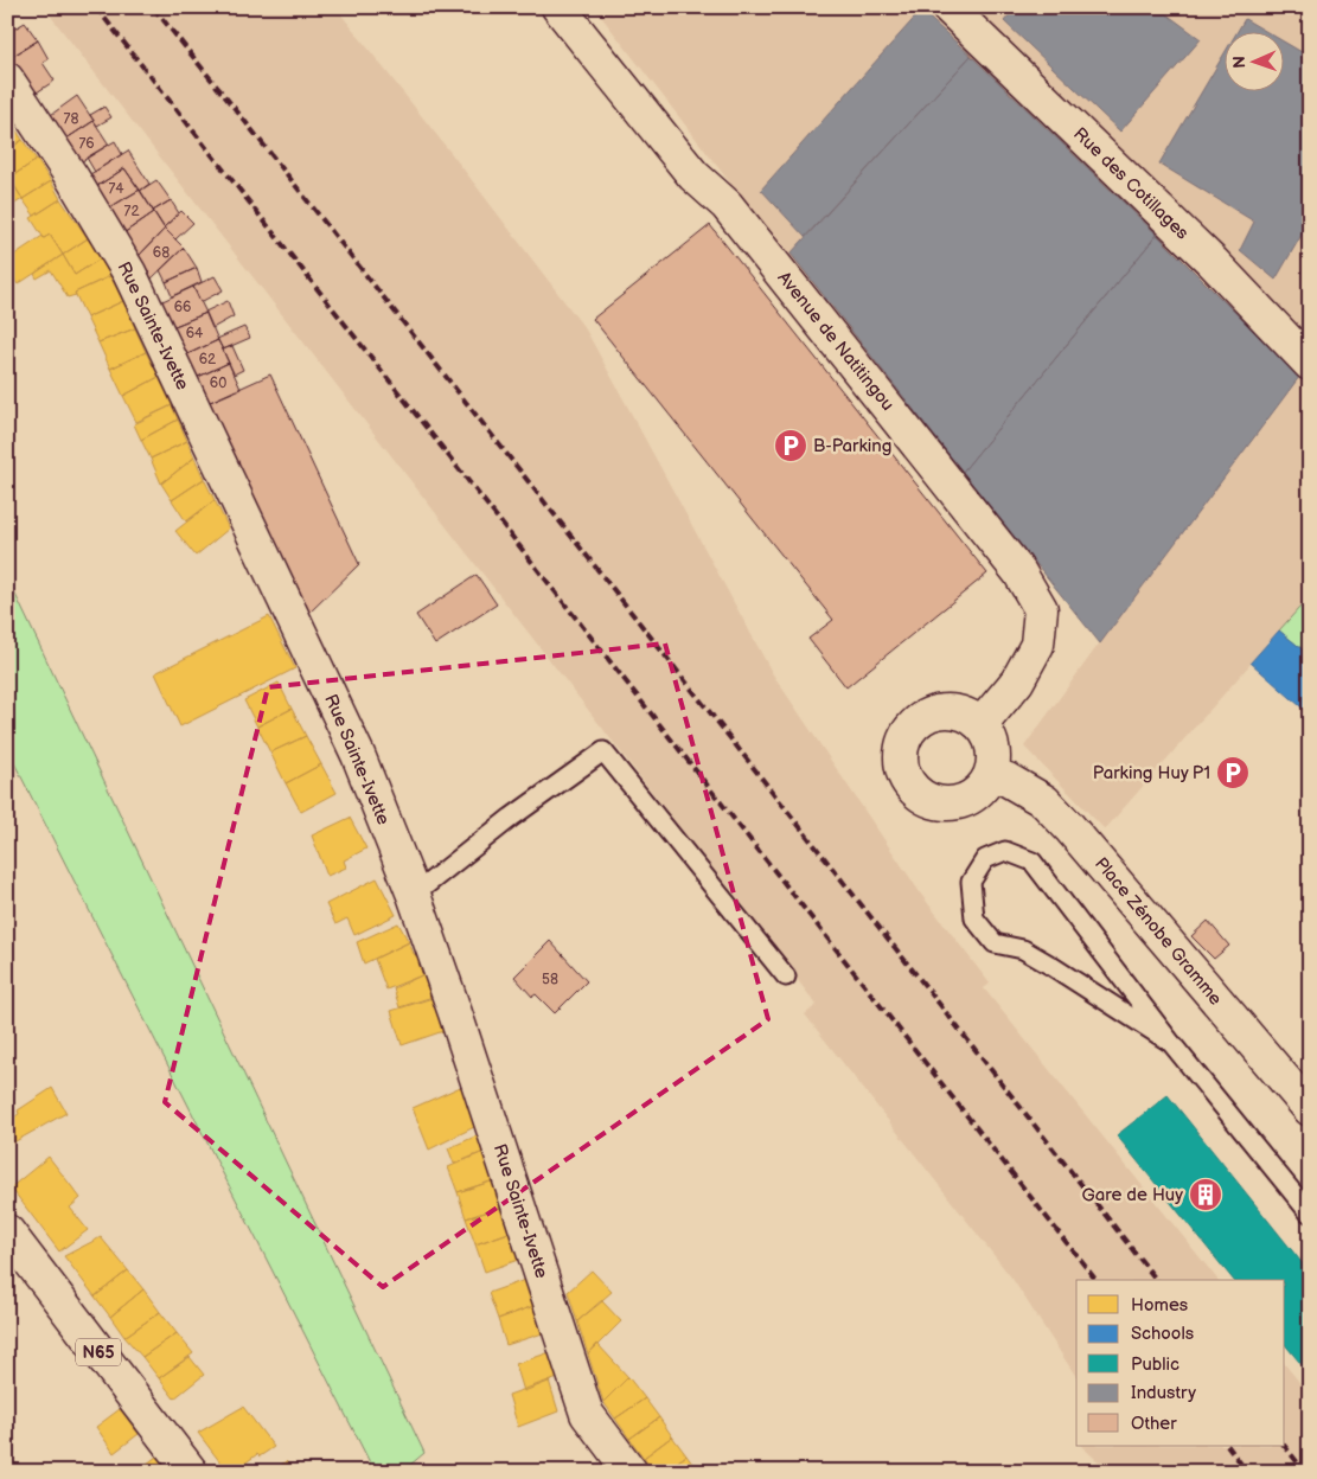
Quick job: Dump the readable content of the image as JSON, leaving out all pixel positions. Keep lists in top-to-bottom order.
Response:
{
  "streets": {
    "street": [
      "Rue des Cotillages",
      "Rue Sainte-Ivette",
      "Avenue de Natitingou",
      "Place Zénobe Gramme",
      "N65"
    ]
  },
  "crossings": [
    ["Avenue de Natitingou", "Place Zénobe Gramme"]
  ],
  "places": {
    "parking": ["B-Parking", "Parking Huy P1"],
    "building": ["Gare de Huy"]
  },
  "house_numbers": [
    "78",
    "76",
    "74",
    "72",
    "68",
    "66",
    "64",
    "62",
    "60",
    "58"
  ],
  "legend": [
    "Homes",
    "Schools",
    "Public",
    "Industry",
    "Other"
  ],
  "north": "left"
}
